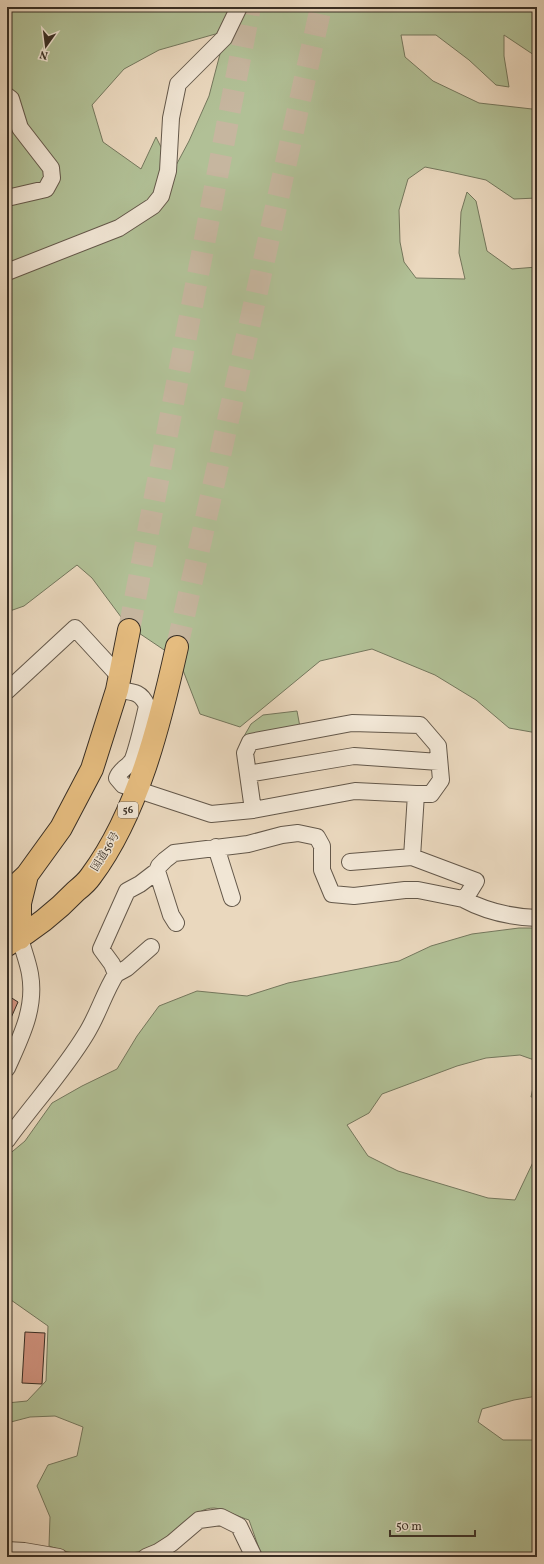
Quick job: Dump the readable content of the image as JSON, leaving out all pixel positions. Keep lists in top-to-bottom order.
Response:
{
  "streets": {
    "highway": ["56", "国道56号"]
  },
  "scale_bar": "50 m",
  "north": "bottom"
}
